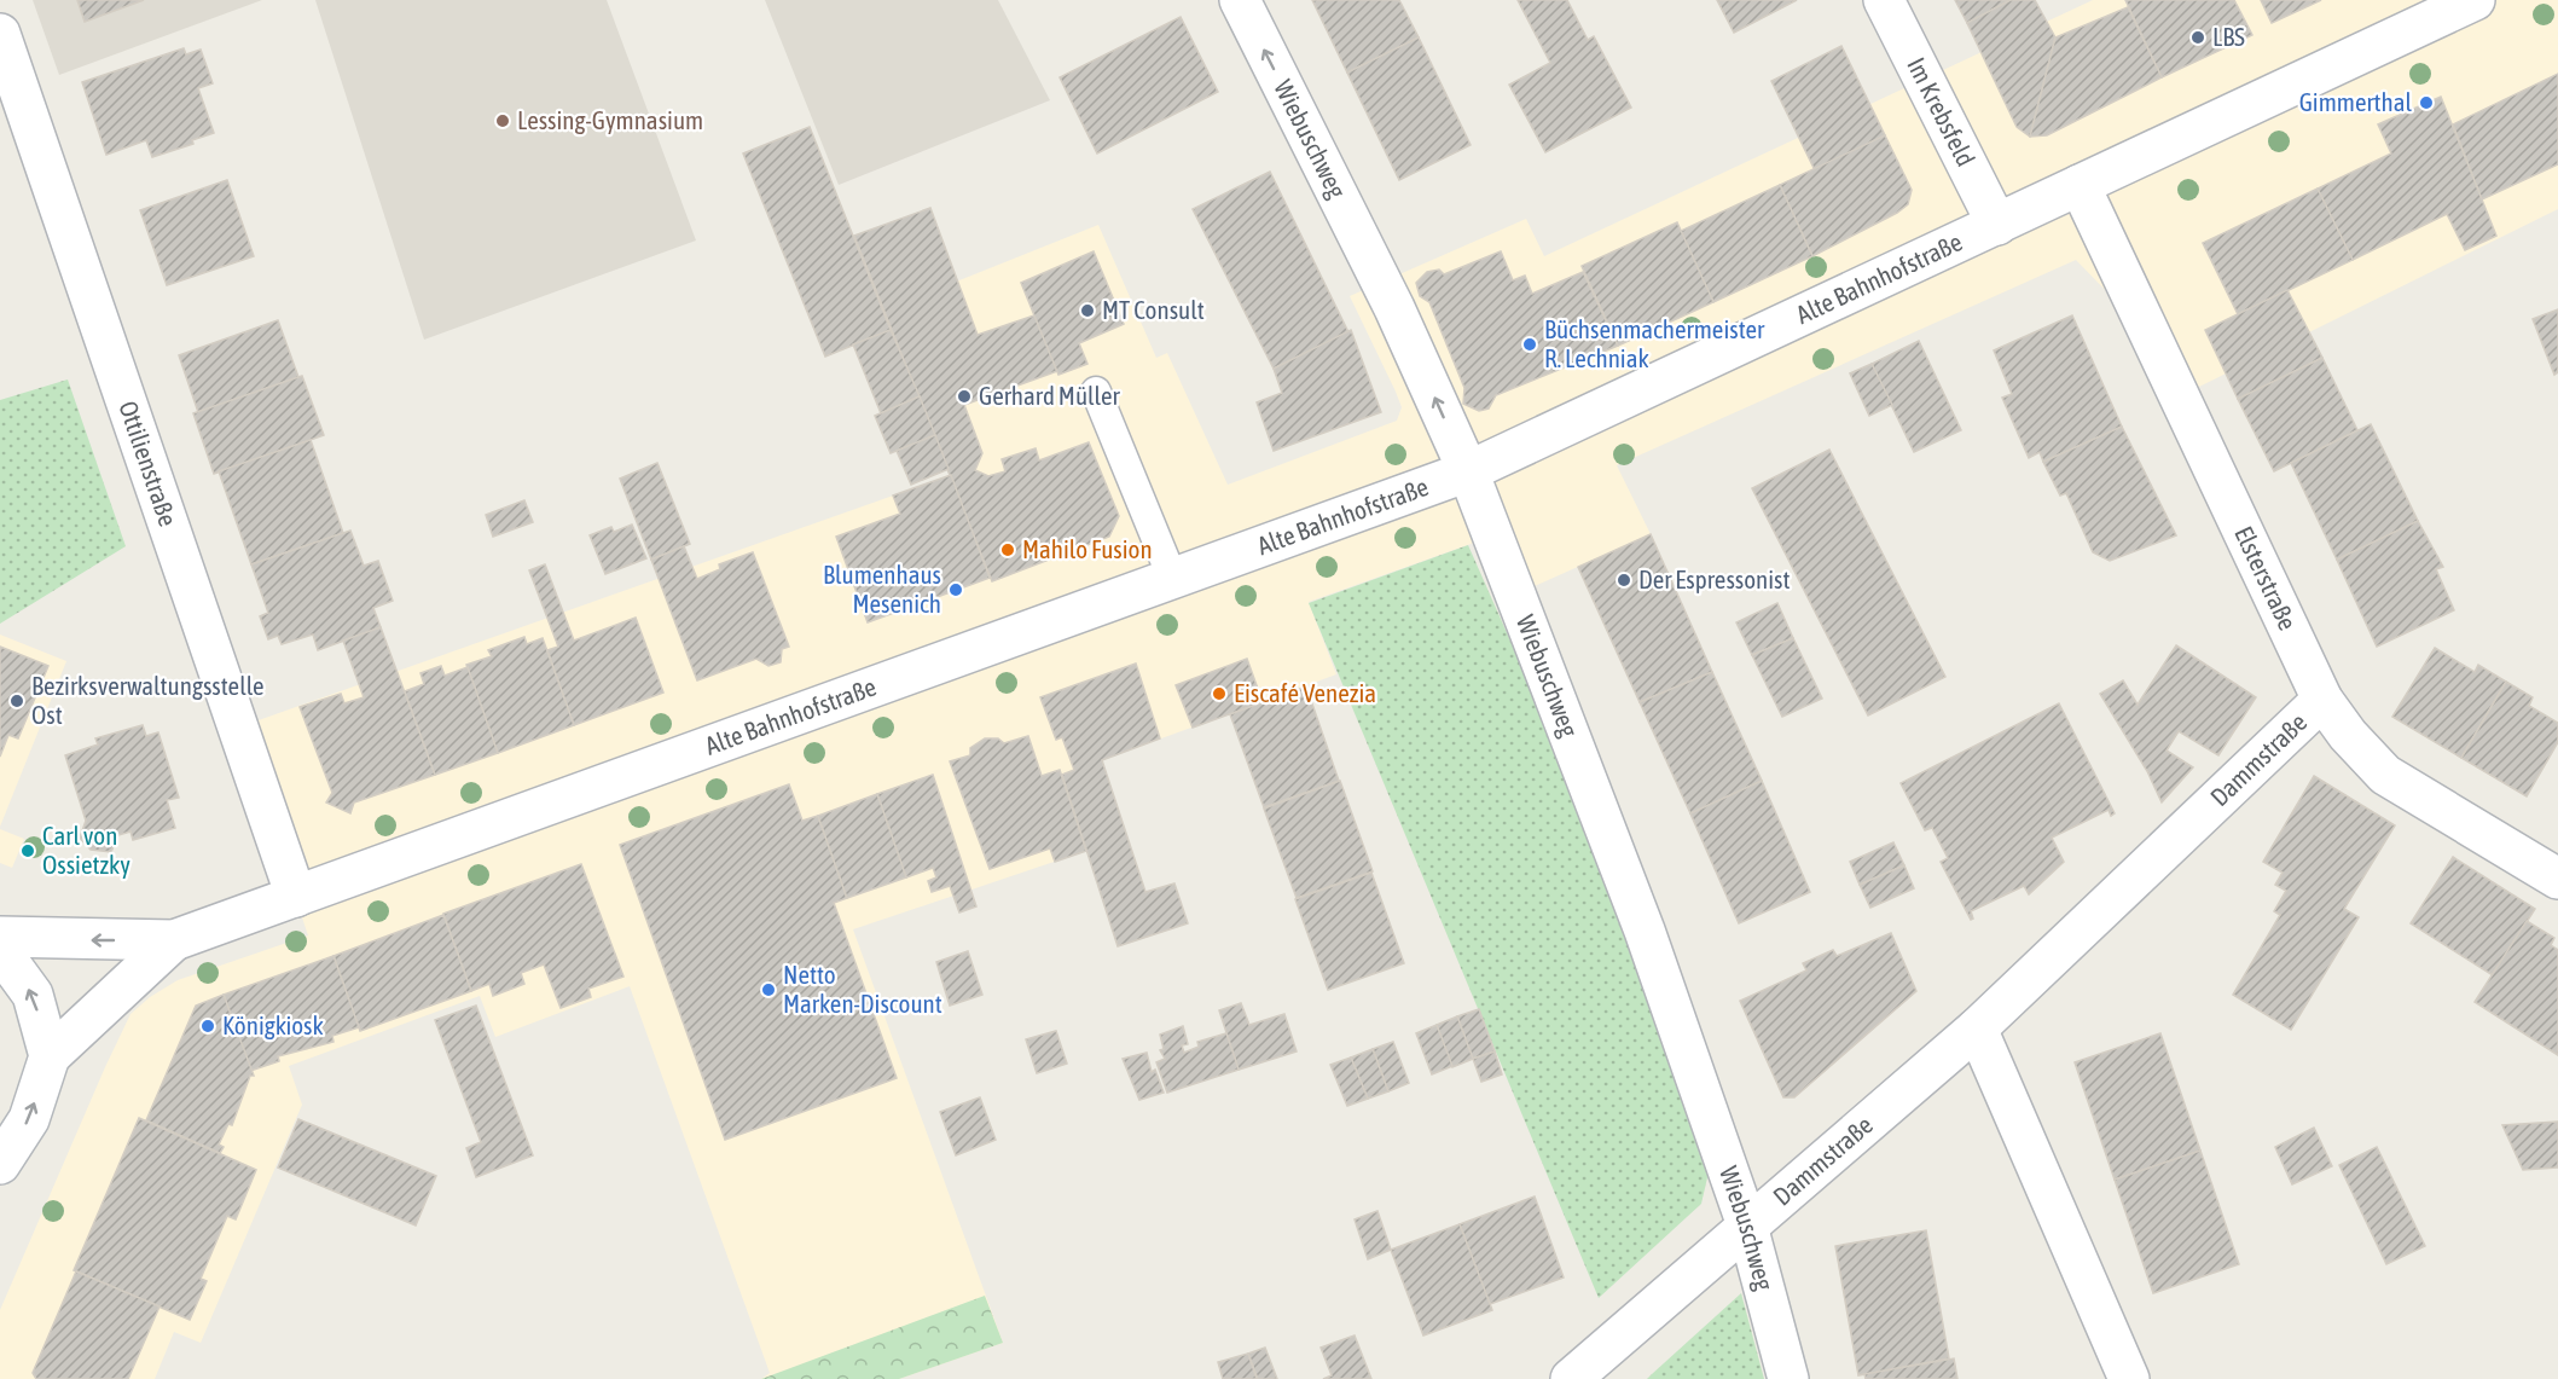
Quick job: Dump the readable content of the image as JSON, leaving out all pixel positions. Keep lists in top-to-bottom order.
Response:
{
  "streets": {
    "street": [
      "Im Krebsfeld",
      "Wiebuschweg",
      "Alte Bahnhofstraße",
      "Ottilienstraße",
      "Elsterstraße",
      "Dammstraße"
    ]
  },
  "crossings": [
    ["Im Krebsfeld", "Alte Bahnhofstraße"],
    ["Wiebuschweg", "Alte Bahnhofstraße"],
    ["Wiebuschweg", "Dammstraße"],
    ["Alte Bahnhofstraße", "Ottilienstraße"],
    ["Alte Bahnhofstraße", "Elsterstraße"],
    ["Elsterstraße", "Dammstraße"]
  ],
  "one_way": ["Wiebuschweg"],
  "places": [
    "LBS",
    "Gimmerthal",
    "Lessing-Gymnasium",
    "MT Consult",
    "Büchsenmachermeister R. Lechniak",
    "Gerhard Müller",
    "Mahilo Fusion",
    "Der Espressonist",
    "Blumenhaus Mesenich",
    "Eiscafé Venezia",
    "Bezirksverwaltungsstelle Ost",
    "Carl von Ossietzky",
    "Netto Marken-Discount",
    "Königkiosk"
  ]
}
